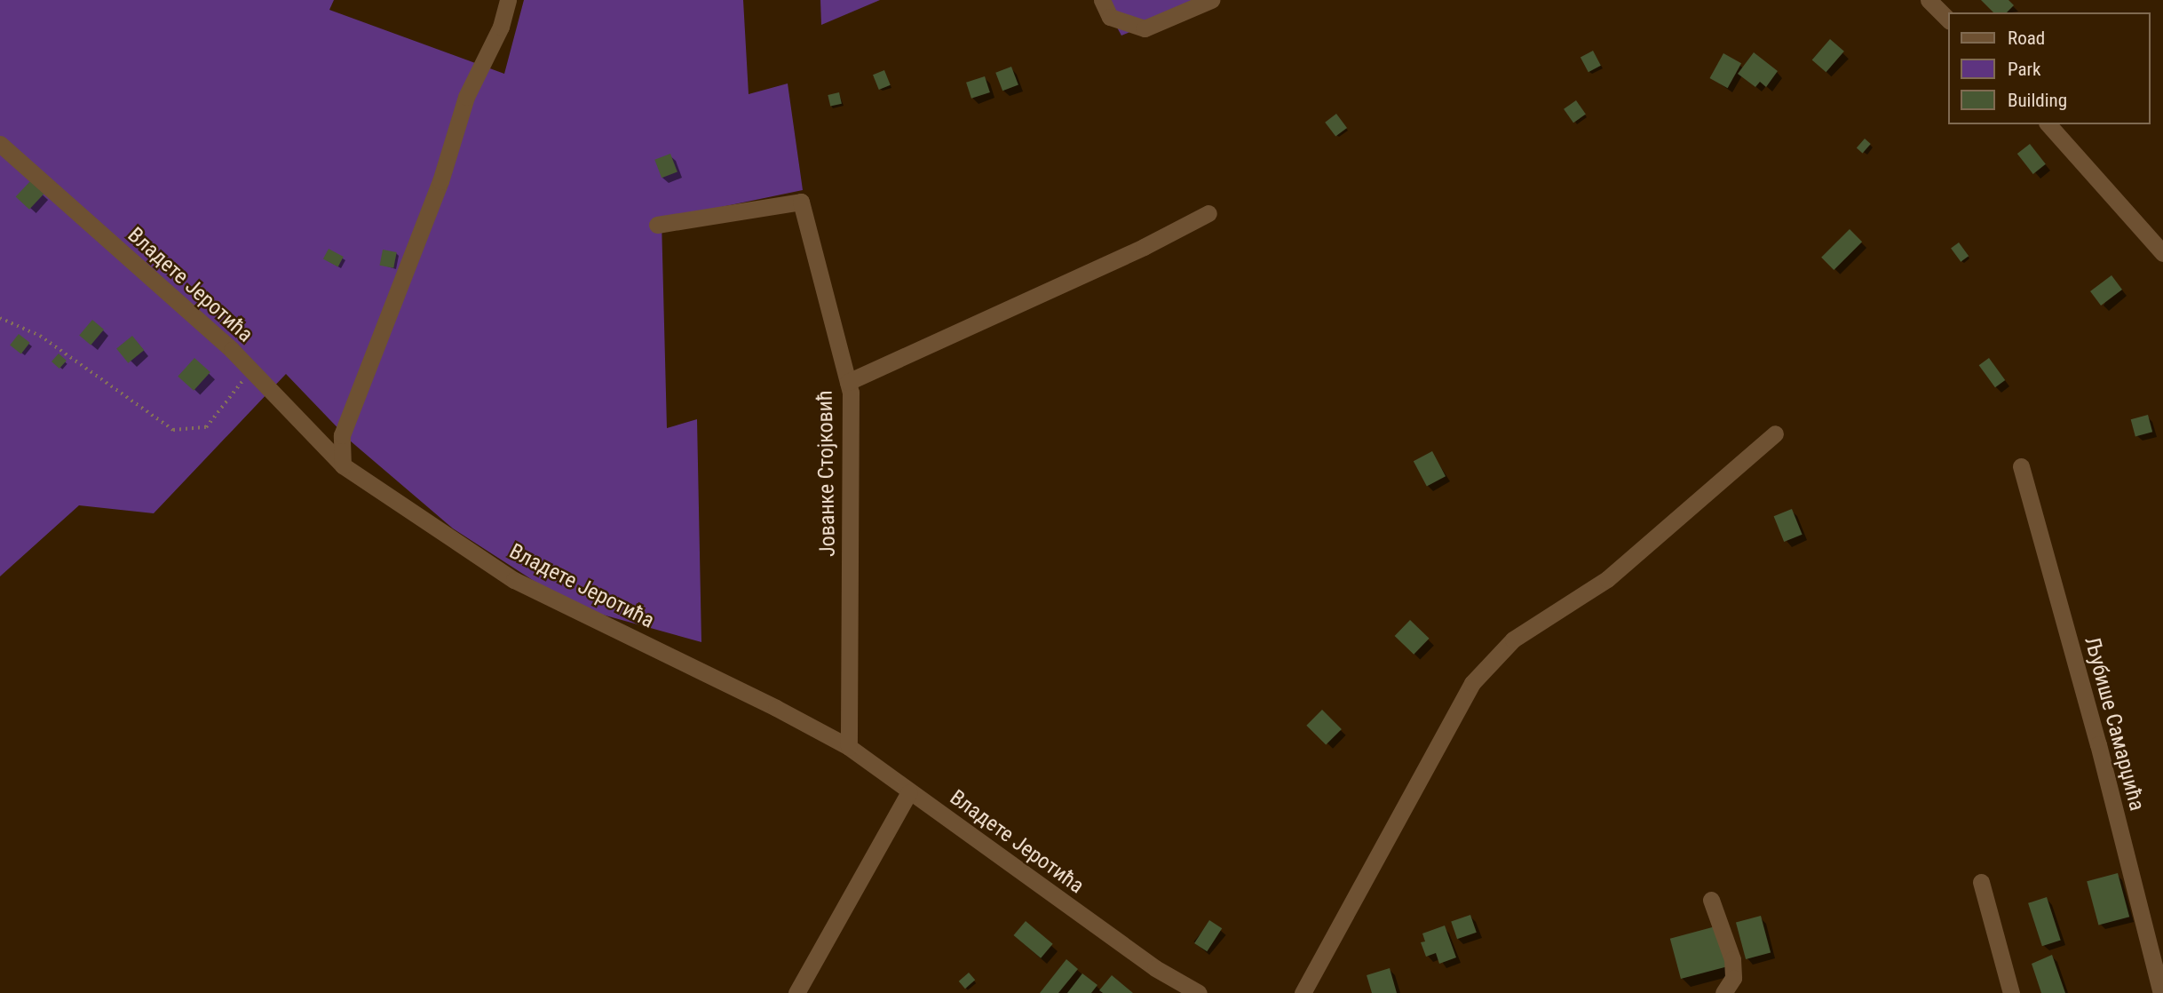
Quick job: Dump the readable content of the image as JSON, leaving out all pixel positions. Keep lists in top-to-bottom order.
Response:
{
  "streets": {
    "street": ["Владете Јеротића", "Јованке Стојковић", "Љубише Самарџића"]
  },
  "crossings": [
    ["Владете Јеротића", "Јованке Стојковић"]
  ],
  "legend": ["Road", "Park", "Building"]
}
